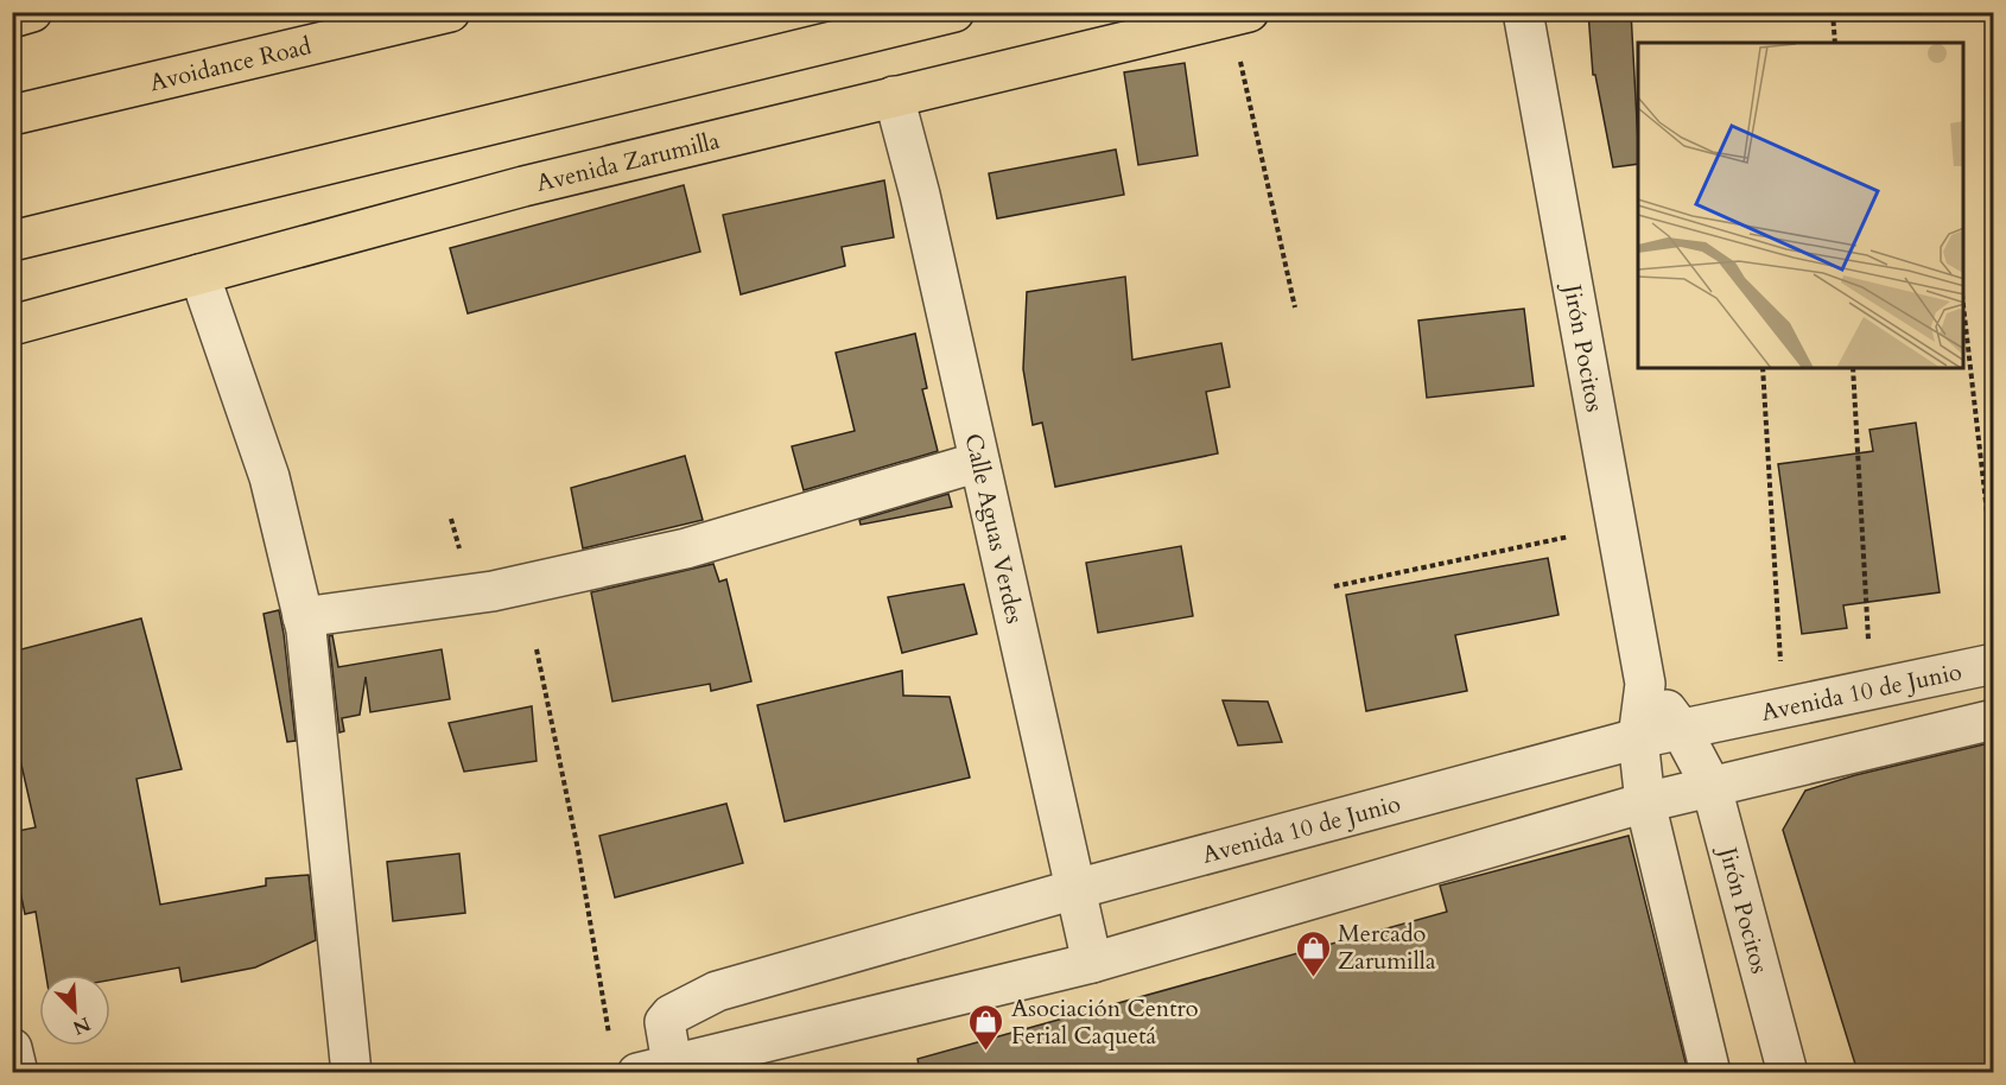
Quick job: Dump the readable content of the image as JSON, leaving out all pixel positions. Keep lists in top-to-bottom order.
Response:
{
  "streets": {
    "main road": ["Avoidance Road", "Avenida Zarumilla"],
    "street": ["Jirón Pocitos", "Calle Aguas Verdes", "Avenida 10 de Junio"]
  },
  "crossings": [
    ["Avenida Zarumilla", "Calle Aguas Verdes"],
    ["Jirón Pocitos", "Avenida 10 de Junio"],
    ["Calle Aguas Verdes", "Avenida 10 de Junio"]
  ],
  "places": {
    "shop": ["Mercado Zarumilla", "Asociación Centro Ferial Caquetá"]
  },
  "north": "bottom right"
}
